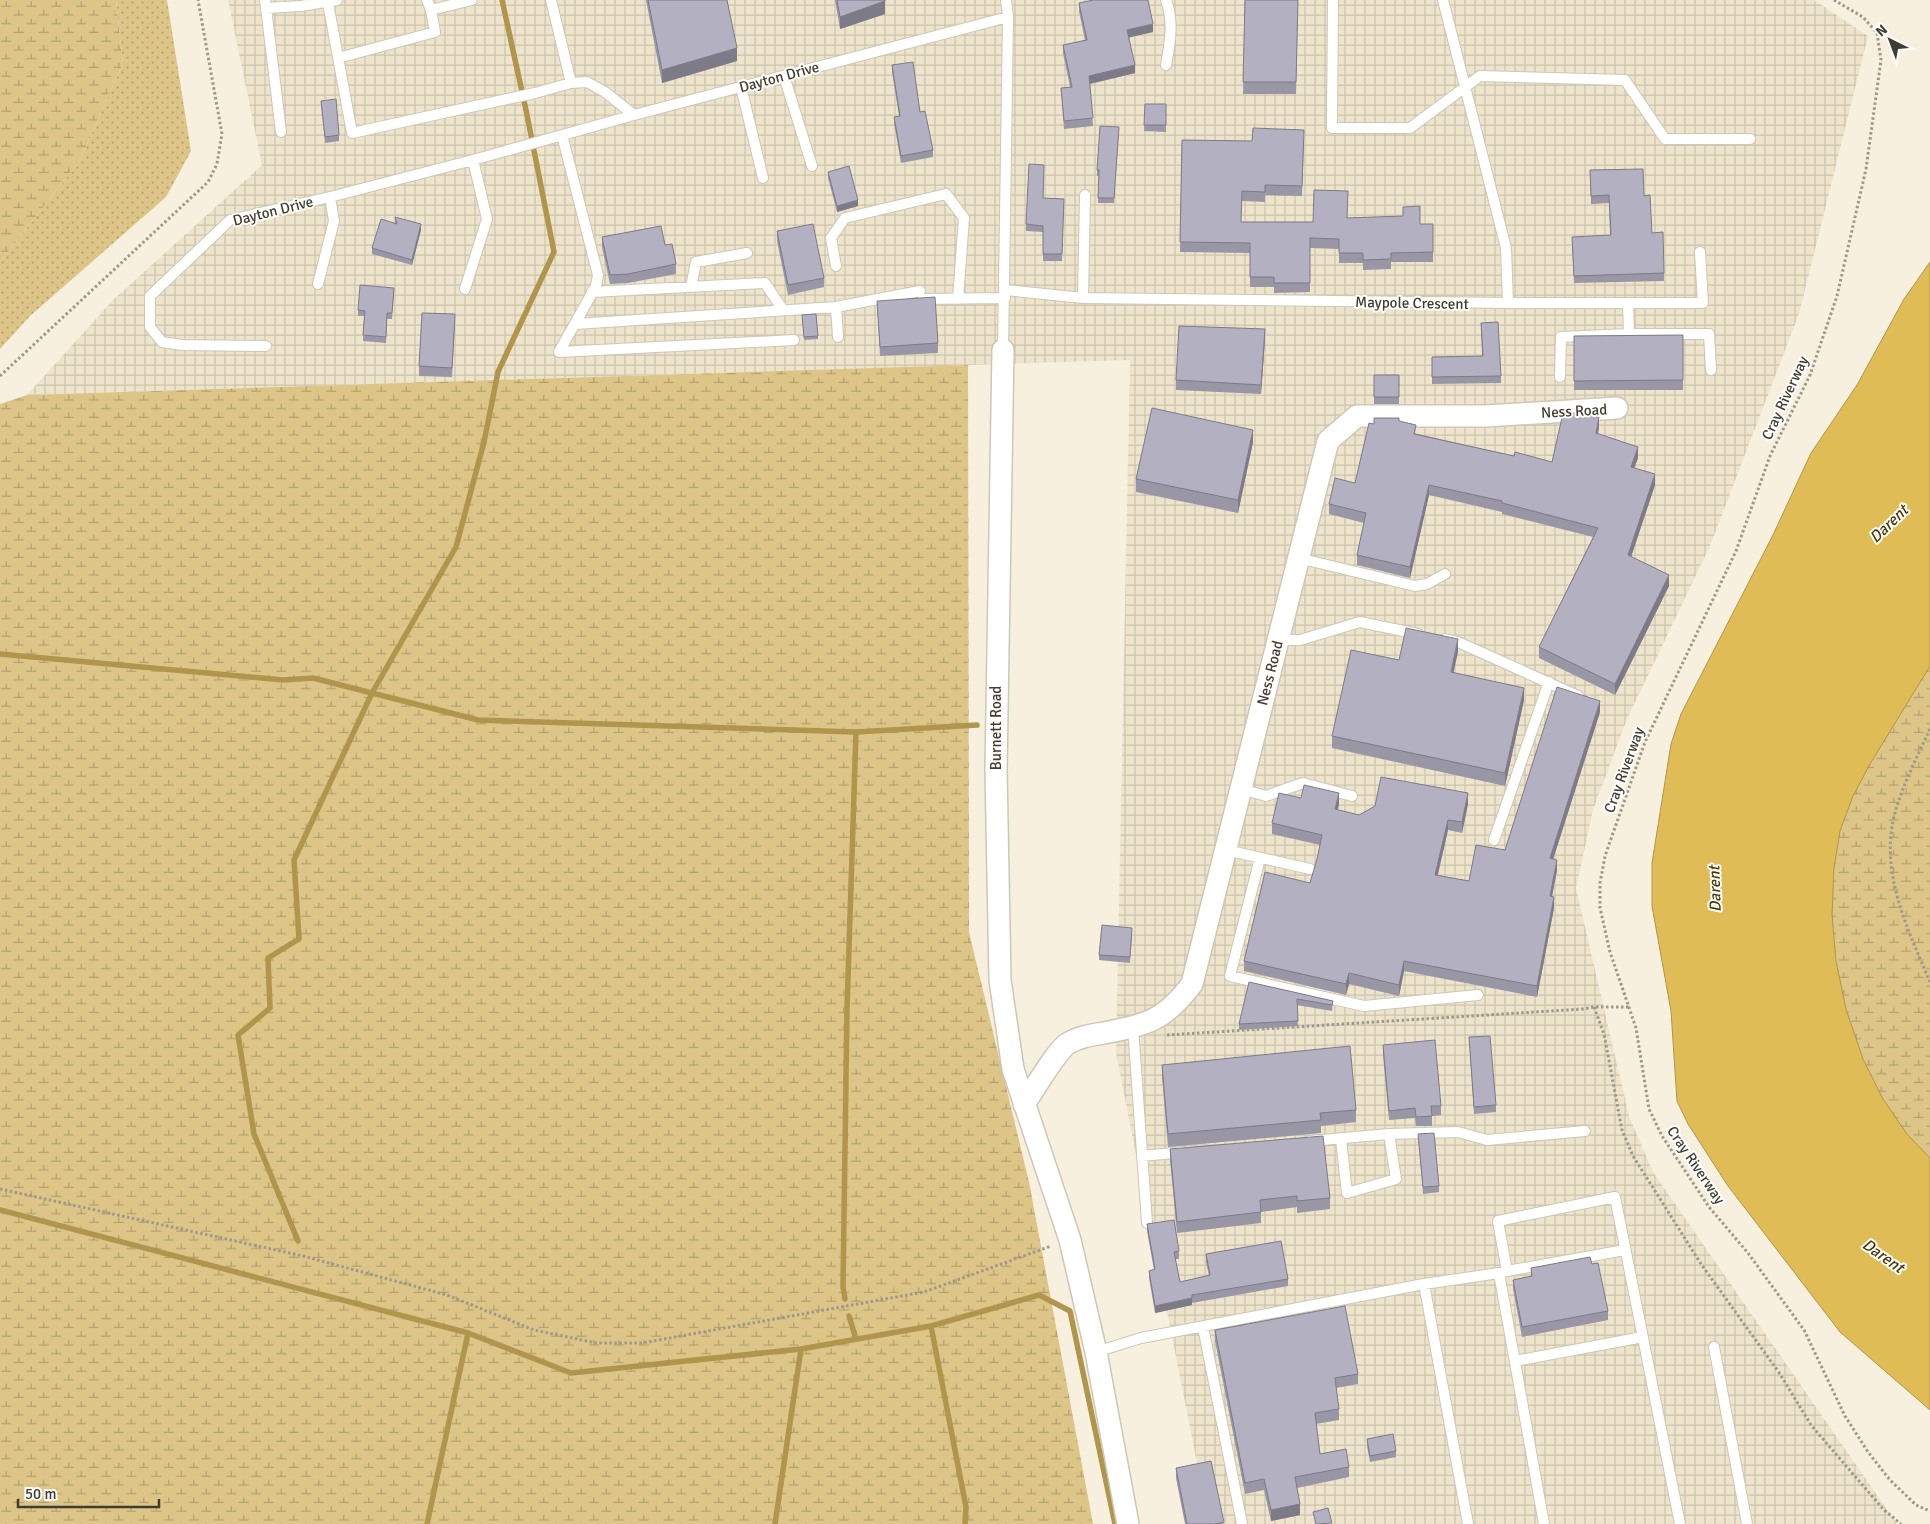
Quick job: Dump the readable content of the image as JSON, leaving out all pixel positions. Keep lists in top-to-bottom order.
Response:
{
  "streets": {
    "street": ["Ness Road", "Burnett Road"],
    "lane": ["Dayton Drive", "Maypole Crescent"],
    "path": ["Cray Riverway"]
  },
  "crossings": [
    ["Ness Road", "Burnett Road"]
  ],
  "water": ["Darent"],
  "scale_bar": "50 m",
  "north": "top left"
}
